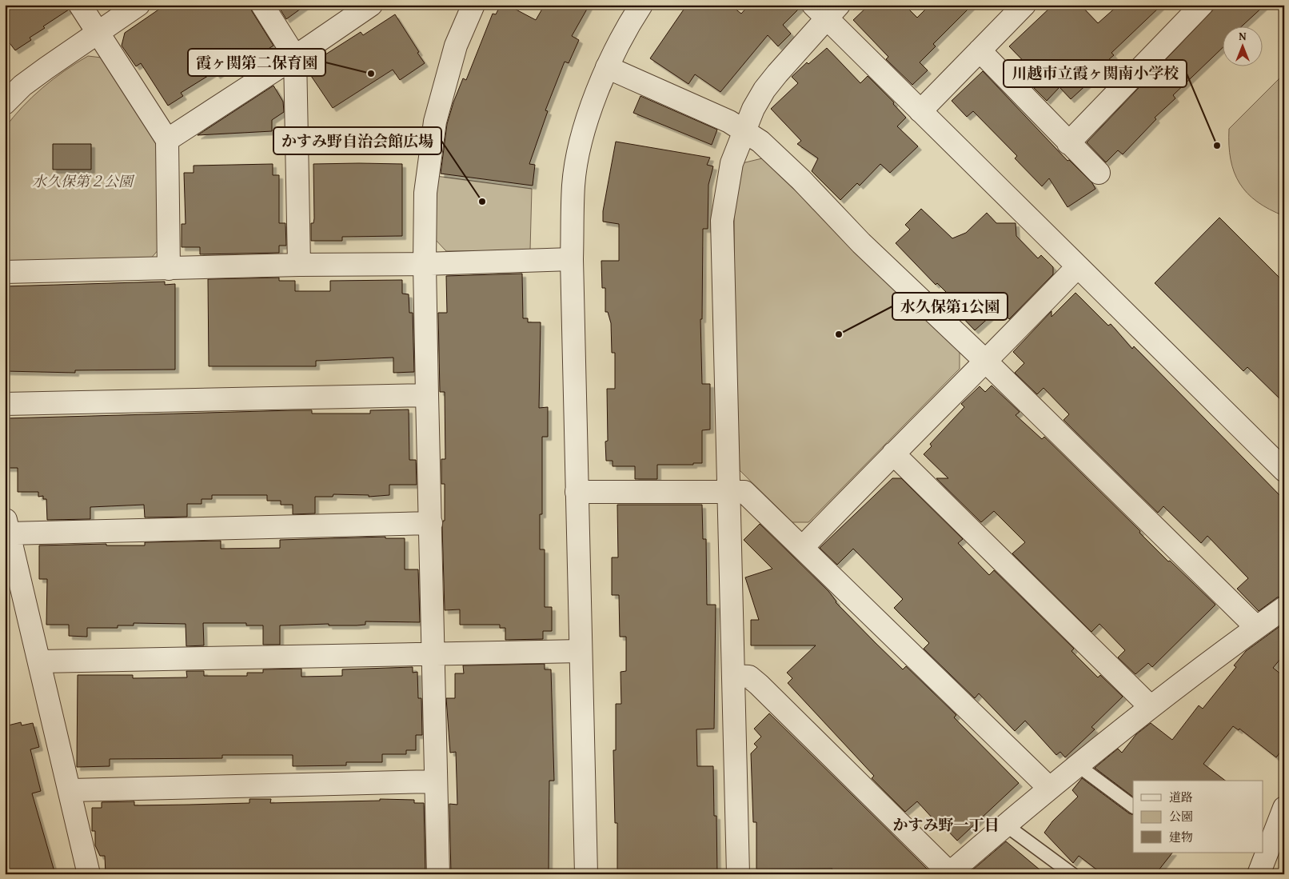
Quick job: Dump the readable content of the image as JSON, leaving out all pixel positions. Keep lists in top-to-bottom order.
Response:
{
  "districts": ["かすみ野一丁目"],
  "parks": ["水久保第２公園"],
  "places": [
    "霞ヶ関第二保育園",
    "川越市立霞ヶ関南小学校",
    "かすみ野自治会館広場",
    "水久保第1公園"
  ],
  "legend": ["道路", "公園", "建物"],
  "north": "top"
}
